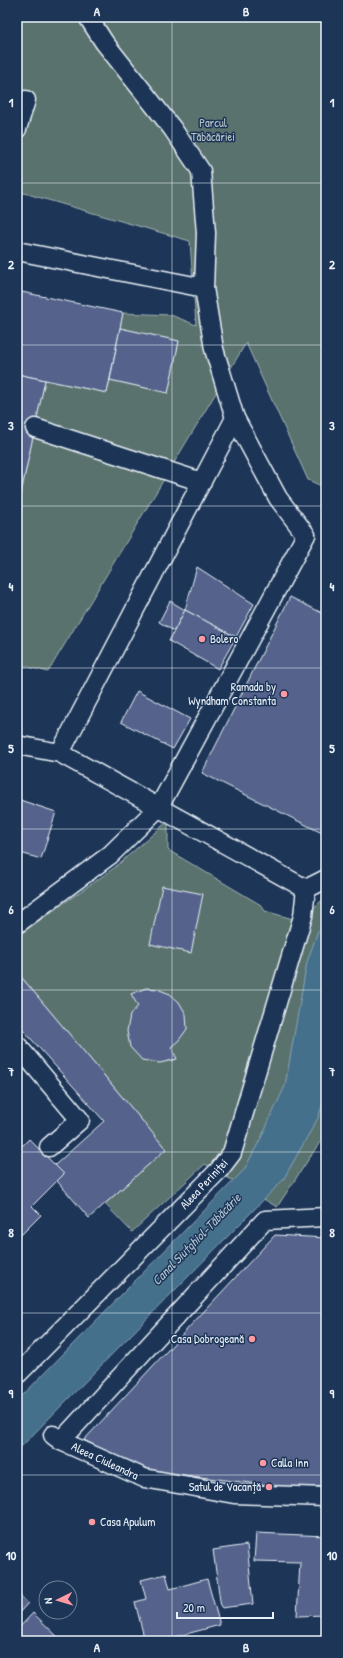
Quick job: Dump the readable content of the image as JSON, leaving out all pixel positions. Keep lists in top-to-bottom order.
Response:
{
  "streets": {
    "lane": ["Aleea Periniței", "Aleea Ciuleandra"]
  },
  "water": ["Canal Siutghiol-Tăbăcărie"],
  "parks": ["Parcul Tăbăcăriei"],
  "places": [
    "Bolero",
    "Ramada by Wyndham Constanta",
    "Casa Dobrogeană",
    "Calla Inn",
    "Satul de Vacanță",
    "Casa Apulum"
  ],
  "scale_bar": "20 m",
  "north": "left",
  "grid": {
    "columns": ["A", "B"],
    "rows": [
      "1",
      "2",
      "3",
      "4",
      "5",
      "6",
      "7",
      "8",
      "9",
      "10"
    ]
  }
}
